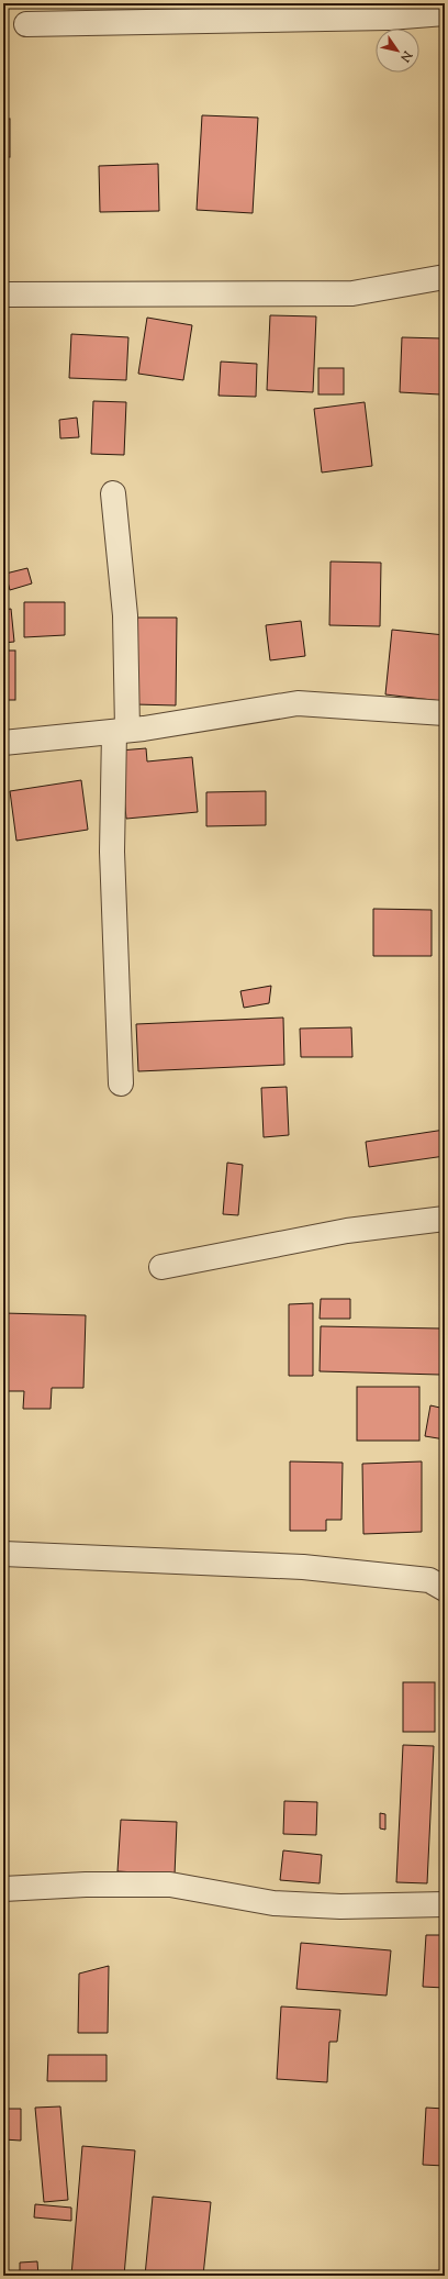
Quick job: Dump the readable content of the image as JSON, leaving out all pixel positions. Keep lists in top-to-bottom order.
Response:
{
  "north": "bottom right"
}
